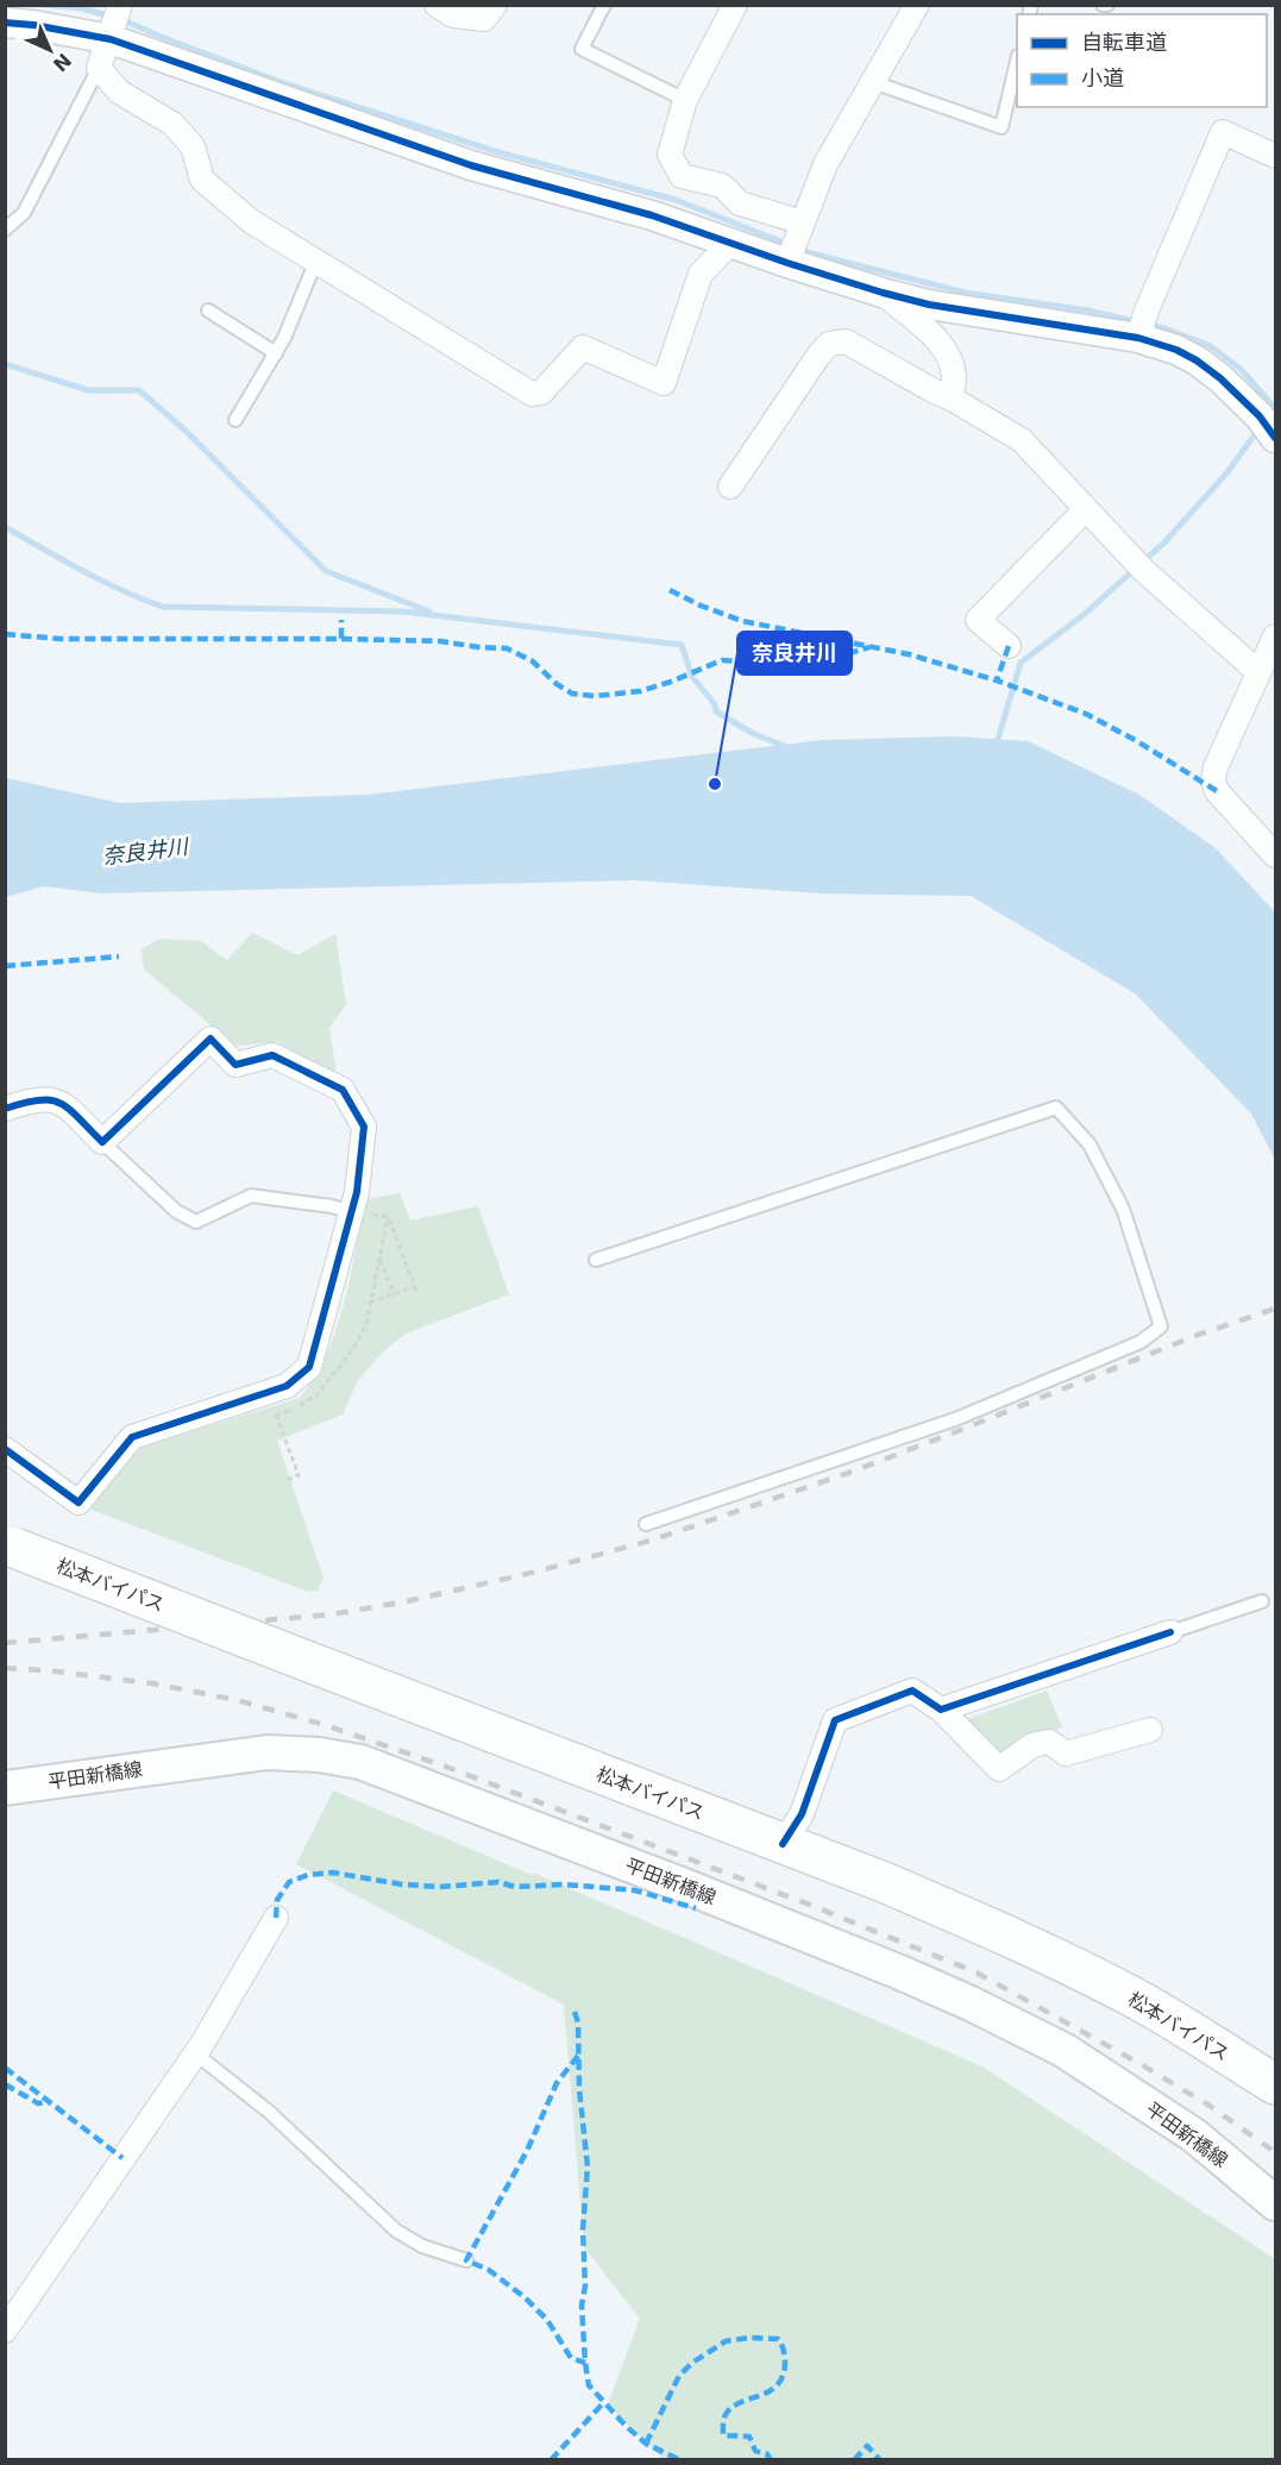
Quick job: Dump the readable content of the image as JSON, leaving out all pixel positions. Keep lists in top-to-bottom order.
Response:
{
  "streets": {
    "highway": ["松本バイパス"],
    "main road": ["平田新橋線"]
  },
  "water": ["奈良井川"],
  "places": ["奈良井川"],
  "legend": ["自転車道", "小道"],
  "north": "bottom right"
}
